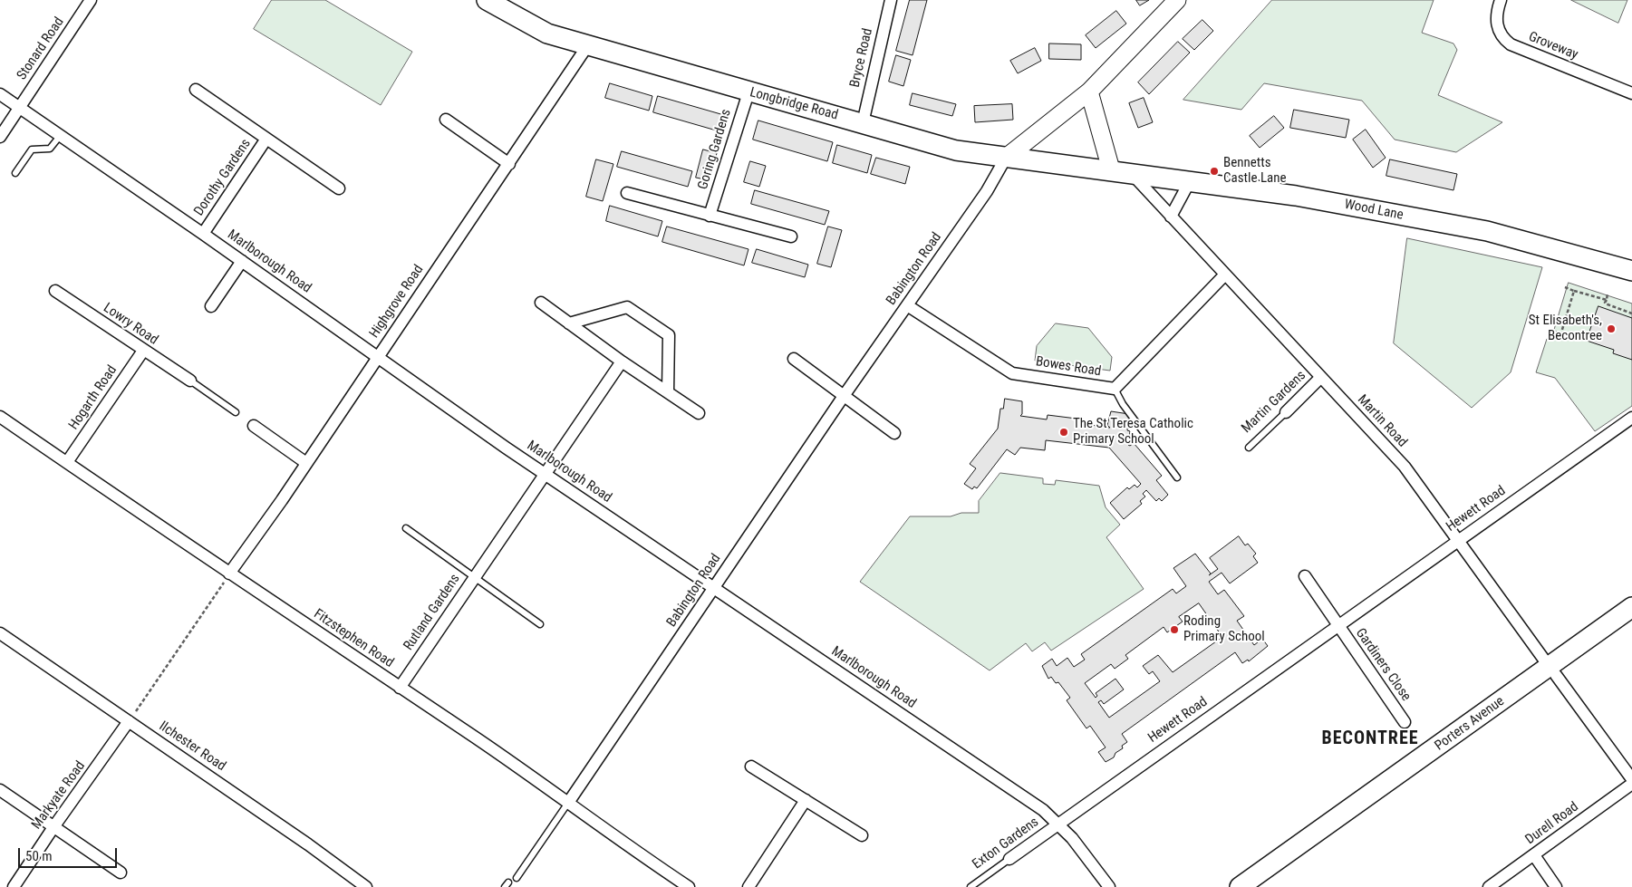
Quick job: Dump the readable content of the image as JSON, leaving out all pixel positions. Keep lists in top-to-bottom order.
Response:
{
  "streets": {
    "main road": ["Longbridge Road", "Wood Lane", "Porters Avenue"],
    "street": [
      "Groveway",
      "Stonard Road",
      "Bryce Road",
      "Goring Gardens",
      "Dorothy Gardens",
      "Marlborough Road",
      "Babington Road",
      "Highgrove Road",
      "Lowry Road",
      "Bowes Road",
      "Hogarth Road",
      "Martin Gardens",
      "Martin Road",
      "Hewett Road",
      "Rutland Gardens",
      "Fitzstephen Road",
      "Gardiners Close",
      "Ilchester Road",
      "Markyate Road",
      "Durell Road",
      "Exton Gardens"
    ]
  },
  "crossings": [
    ["Stonard Road", "Marlborough Road"],
    ["Bryce Road", "Longbridge Road"],
    ["Longbridge Road", "Goring Gardens"],
    ["Longbridge Road", "Wood Lane"],
    ["Longbridge Road", "Babington Road"],
    ["Longbridge Road", "Highgrove Road"],
    ["Dorothy Gardens", "Marlborough Road"],
    ["Wood Lane", "Martin Road"],
    ["Marlborough Road", "Babington Road"],
    ["Marlborough Road", "Highgrove Road"],
    ["Marlborough Road", "Hewett Road"],
    ["Marlborough Road", "Rutland Gardens"],
    ["Marlborough Road", "Exton Gardens"],
    ["Babington Road", "Bowes Road"],
    ["Babington Road", "Fitzstephen Road"],
    ["Highgrove Road", "Fitzstephen Road"],
    ["Lowry Road", "Hogarth Road"],
    ["Bowes Road", "Martin Road"],
    ["Hogarth Road", "Fitzstephen Road"],
    ["Martin Gardens", "Martin Road"],
    ["Martin Road", "Hewett Road"],
    ["Martin Road", "Porters Avenue"],
    ["Hewett Road", "Gardiners Close"],
    ["Hewett Road", "Exton Gardens"],
    ["Rutland Gardens", "Fitzstephen Road"],
    ["Ilchester Road", "Markyate Road"]
  ],
  "districts": ["BECONTREE"],
  "places": [
    "Bennetts Castle Lane",
    "St Elisabeth's, Becontree",
    "The St Teresa Catholic Primary School",
    "Roding Primary School"
  ],
  "scale_bar": "50 m"
}
